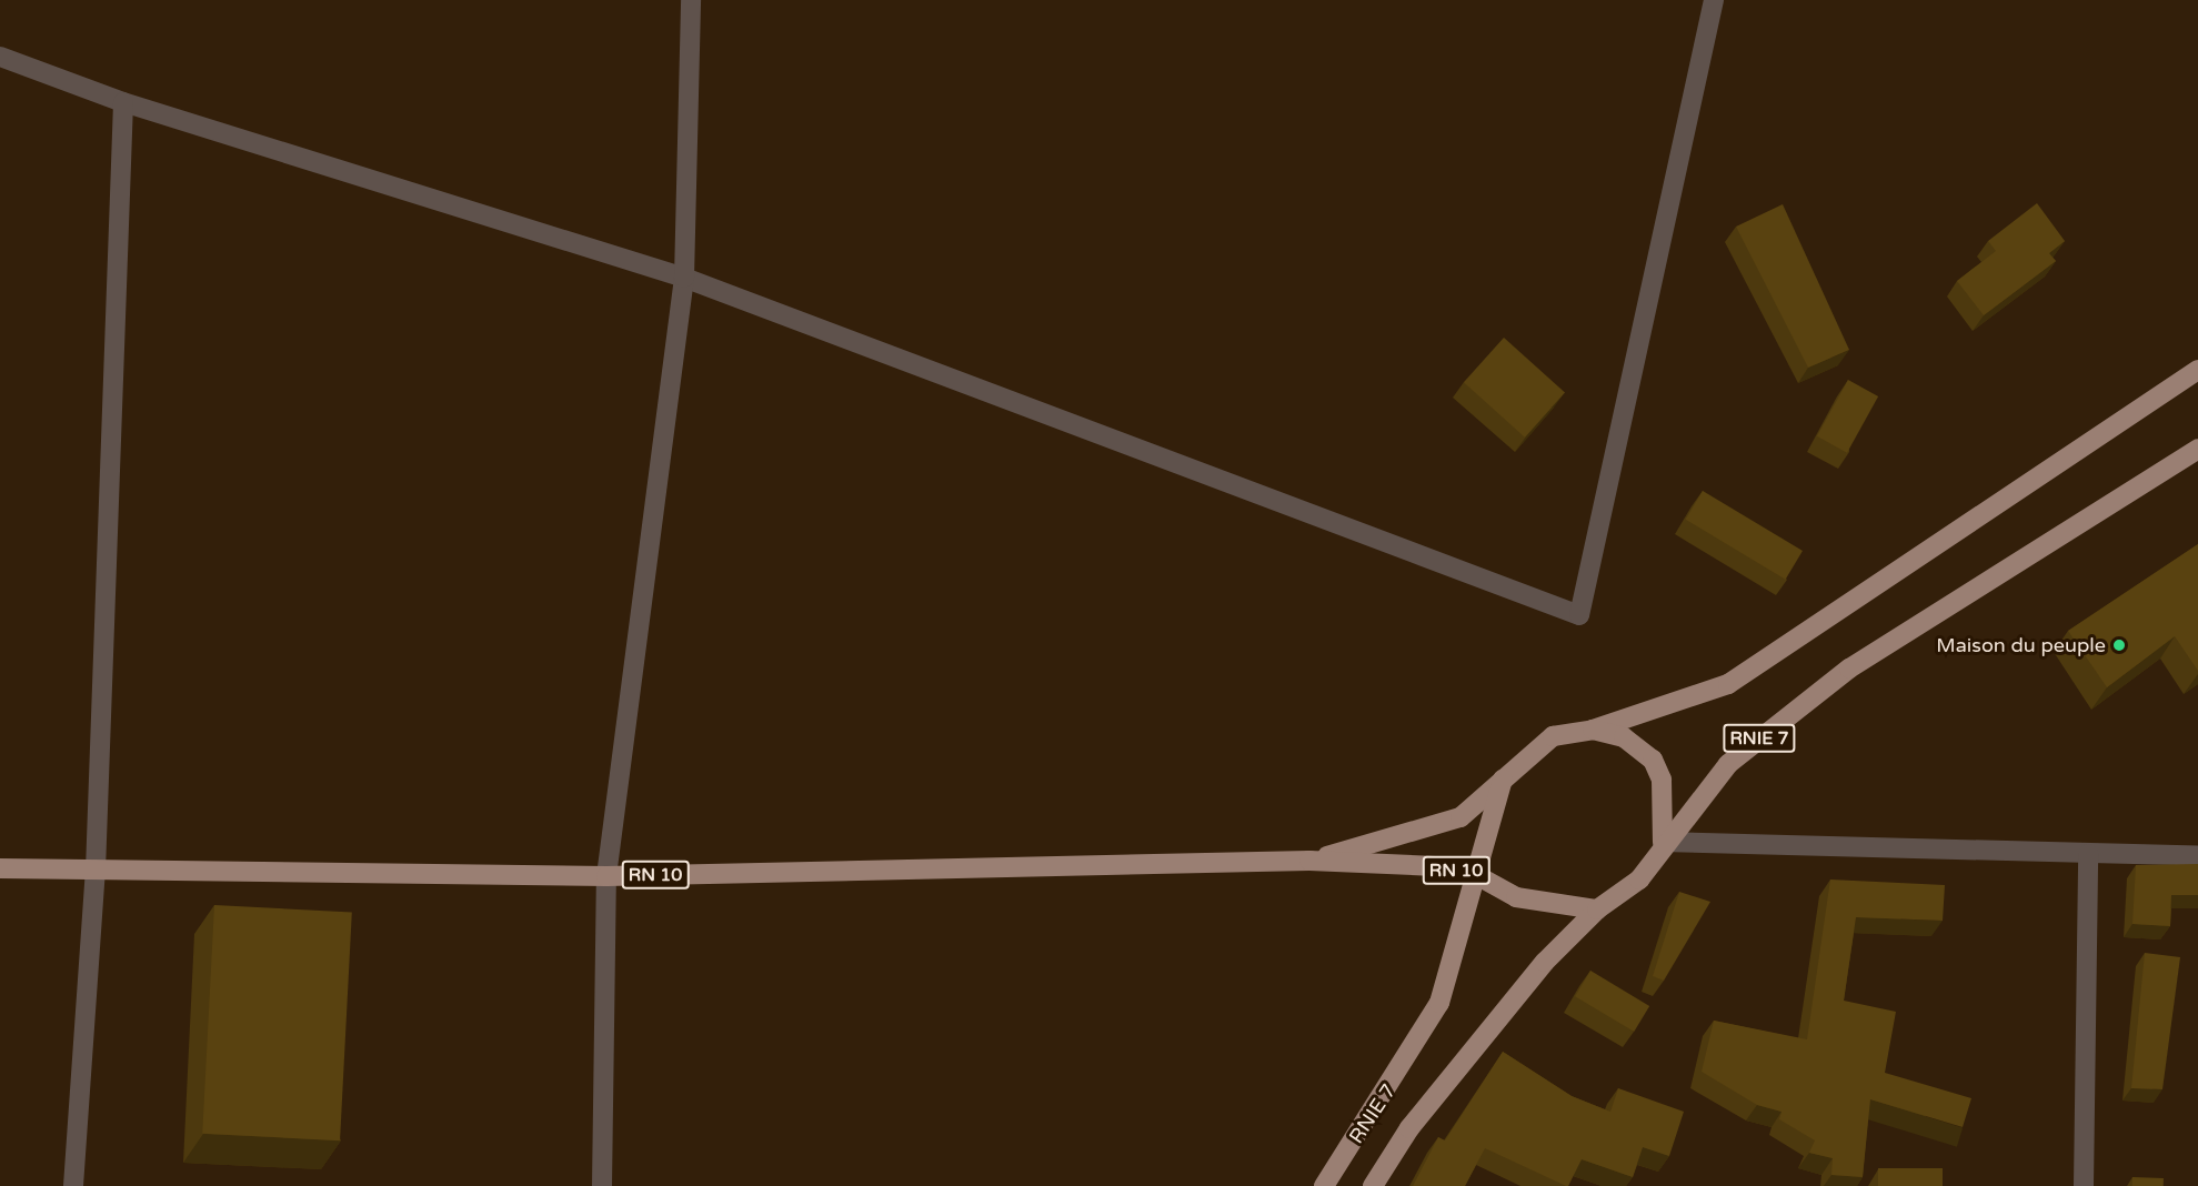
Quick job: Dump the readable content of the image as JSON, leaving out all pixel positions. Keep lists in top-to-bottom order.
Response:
{
  "streets": {
    "main road": ["RNIE 7", "RN 10"]
  },
  "crossings": [
    ["RNIE 7", "RN 10"]
  ],
  "places": ["Maison du peuple"]
}
